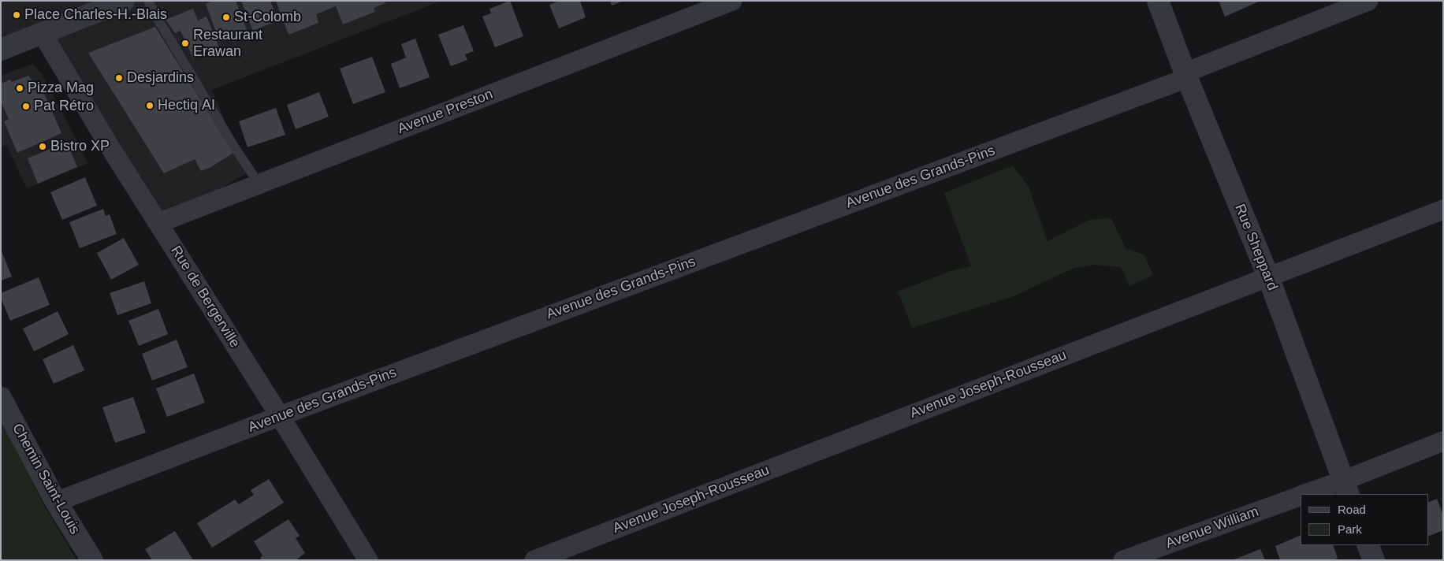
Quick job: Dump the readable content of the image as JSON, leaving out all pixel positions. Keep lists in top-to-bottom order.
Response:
{
  "streets": {
    "street": [
      "Avenue Preston",
      "Avenue des Grands-Pins",
      "Rue Sheppard",
      "Rue de Bergerville",
      "Avenue Joseph-Rousseau",
      "Chemin Saint-Louis",
      "Avenue William"
    ]
  },
  "crossings": [
    ["Avenue Preston", "Rue de Bergerville"],
    ["Avenue des Grands-Pins", "Rue Sheppard"],
    ["Avenue des Grands-Pins", "Rue de Bergerville"],
    ["Avenue des Grands-Pins", "Chemin Saint-Louis"],
    ["Rue Sheppard", "Avenue Joseph-Rousseau"],
    ["Rue Sheppard", "Avenue William"]
  ],
  "places": [
    "Place Charles-H.-Blais",
    "St-Colomb",
    "Restaurant Erawan",
    "Desjardins",
    "Pizza Mag",
    "Hectiq AI",
    "Pat Rétro",
    "Bistro XP"
  ],
  "legend": ["Road", "Park"]
}
